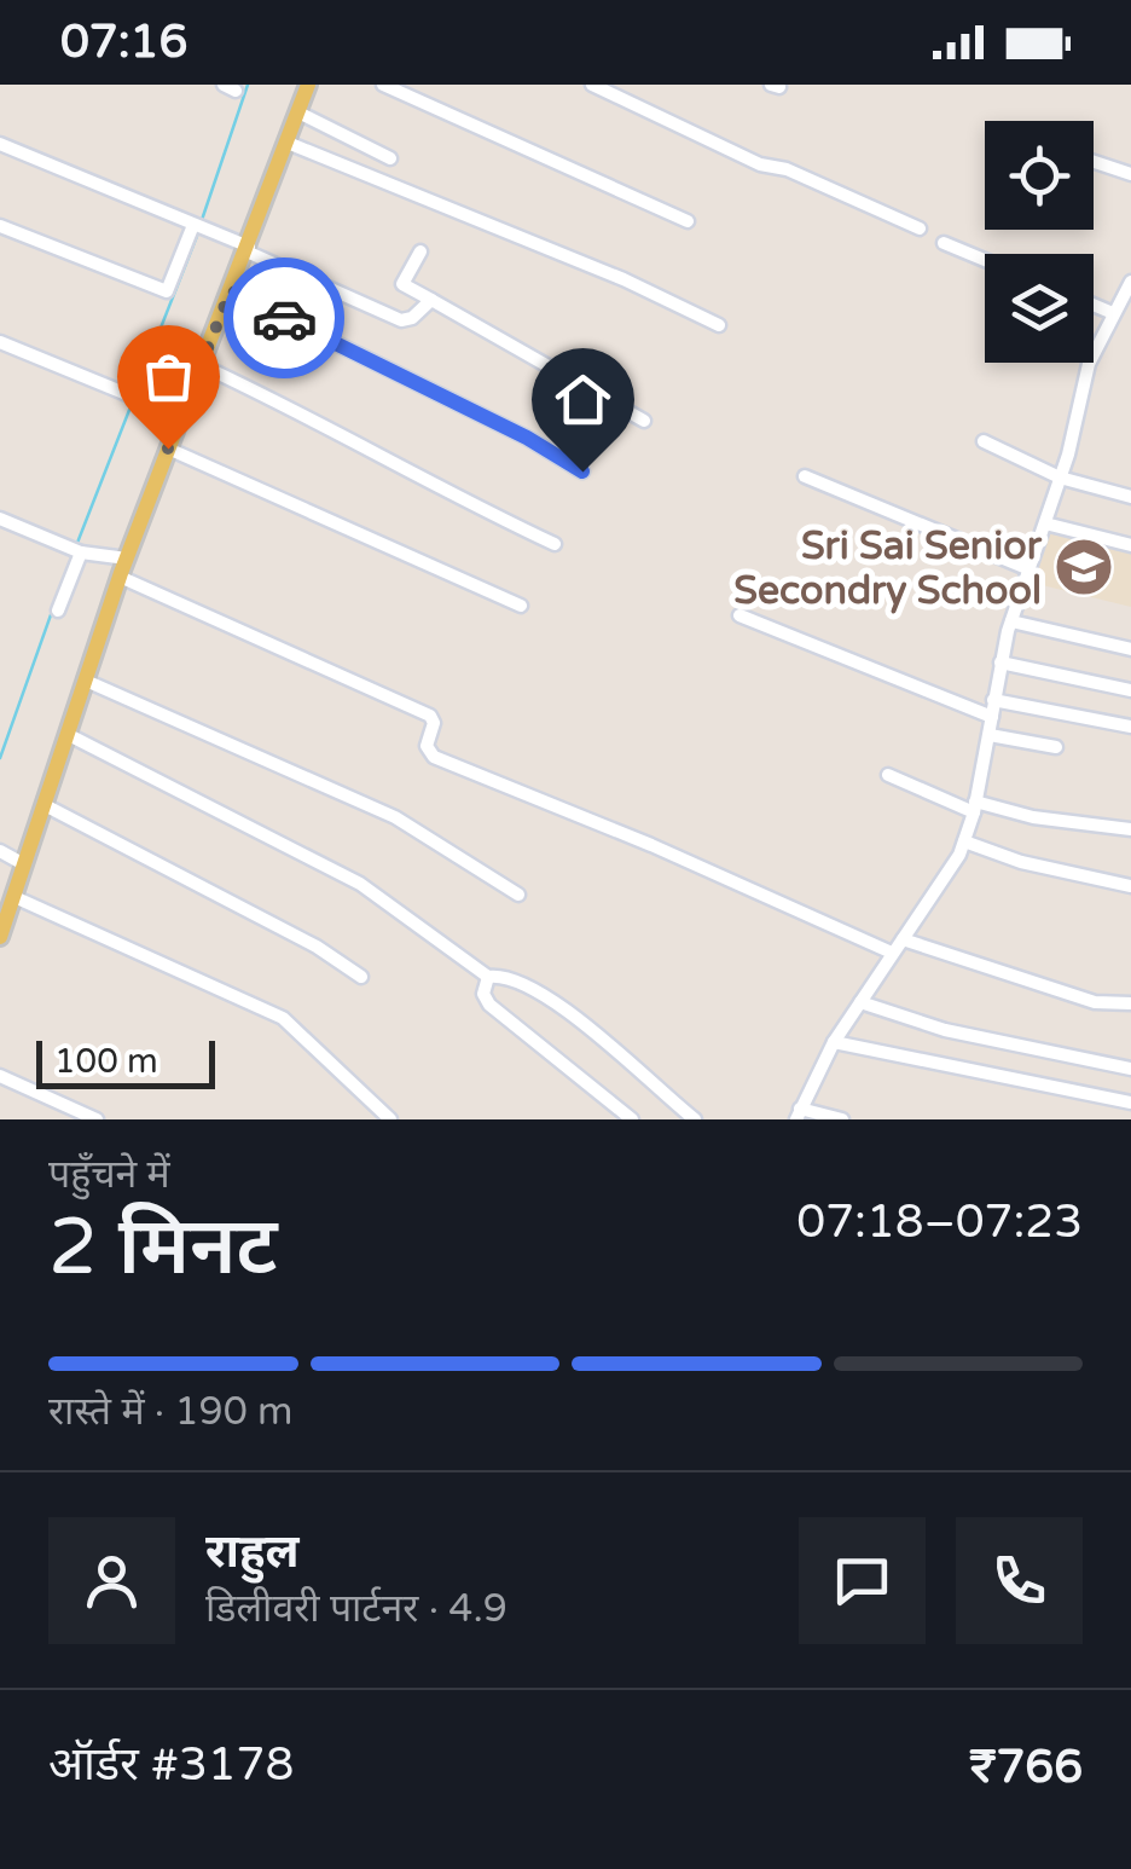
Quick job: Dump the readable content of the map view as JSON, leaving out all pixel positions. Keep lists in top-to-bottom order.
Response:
{
  "places": {
    "school or university": ["Sri Sai Senior Secondry School"]
  },
  "scale_bar": "100 m",
  "page": {
    "status": "07:16",
    "scale": "100 m",
    "heading": ["2 मिनट", "पहुँचने में", "07:18–07:23"],
    "panel": [
      "राहुल",
      "डिलीवरी पार्टनर · 4.9",
      "ऑर्डर #3178",
      "₹766"
    ],
    "bar": "रास्ते में · 190 m"
  }
}
